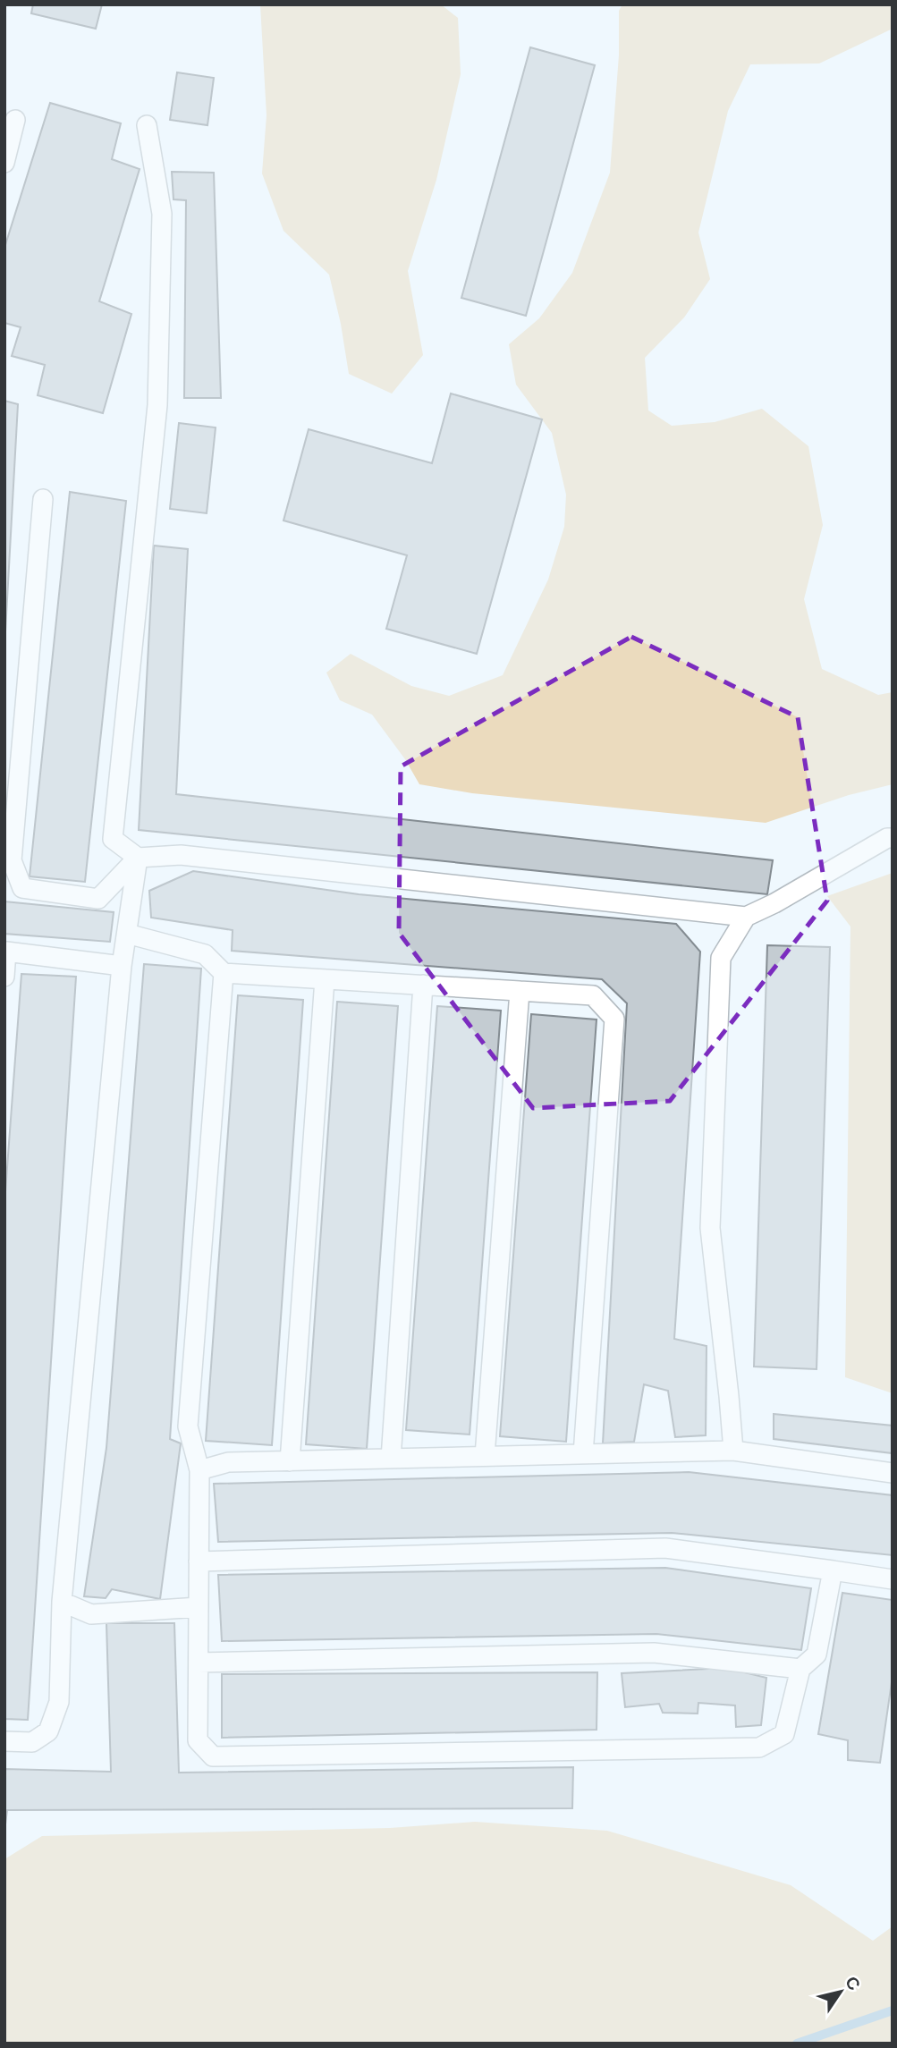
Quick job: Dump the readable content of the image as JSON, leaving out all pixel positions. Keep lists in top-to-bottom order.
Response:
{
  "north": "top right"
}
